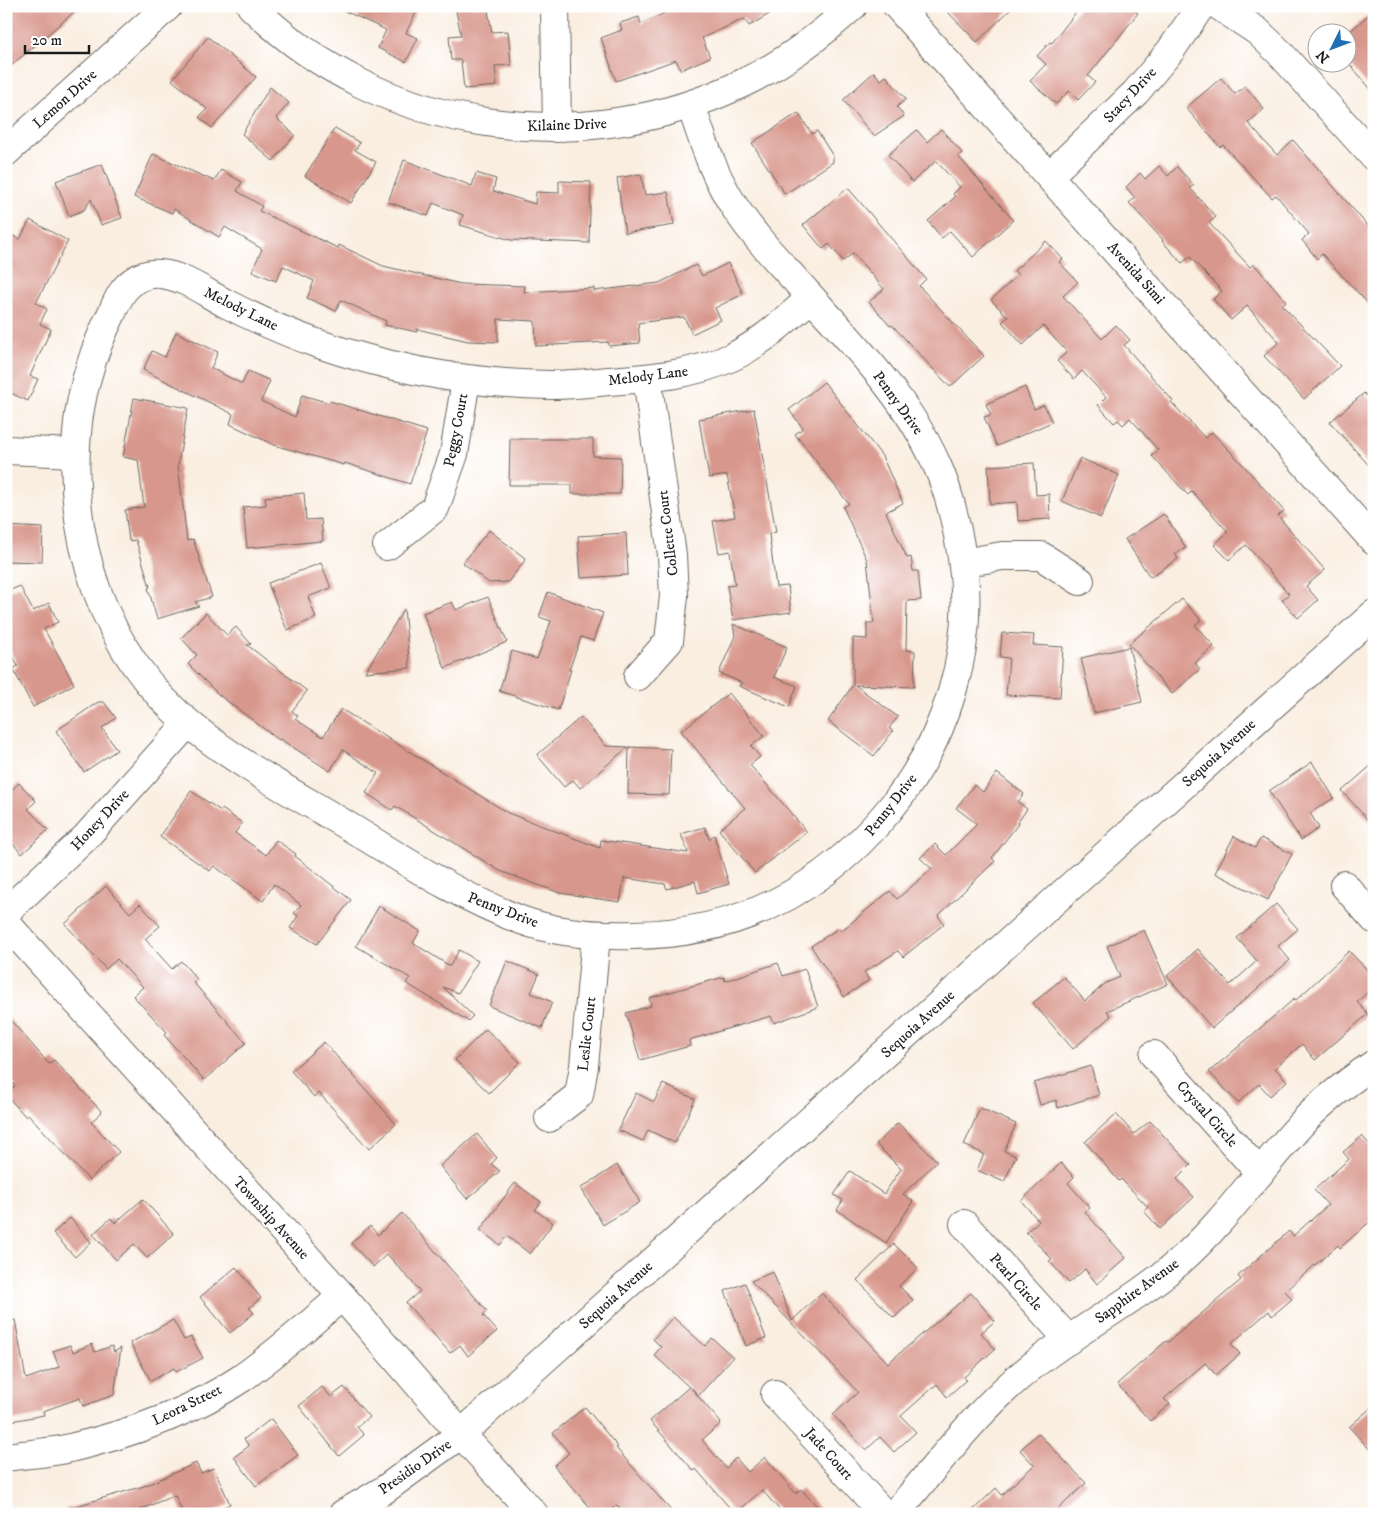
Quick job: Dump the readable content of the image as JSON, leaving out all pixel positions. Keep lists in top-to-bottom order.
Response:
{
  "streets": {
    "street": [
      "Stacy Drive",
      "Lemon Drive",
      "Kilaine Drive",
      "Avenida Simi",
      "Melody Lane",
      "Penny Drive",
      "Peggy Court",
      "Collette Court",
      "Sequoia Avenue",
      "Honey Drive",
      "Leslie Court",
      "Crystal Circle",
      "Township Avenue",
      "Pearl Circle",
      "Sapphire Avenue",
      "Leora Street",
      "Jade Court",
      "Presidio Drive"
    ]
  },
  "crossings": [
    ["Stacy Drive", "Avenida Simi"],
    ["Kilaine Drive", "Penny Drive"],
    ["Melody Lane", "Penny Drive"],
    ["Melody Lane", "Peggy Court"],
    ["Melody Lane", "Collette Court"],
    ["Melody Lane", "Honey Drive"],
    ["Penny Drive", "Honey Drive"],
    ["Penny Drive", "Leslie Court"],
    ["Sequoia Avenue", "Township Avenue"],
    ["Sequoia Avenue", "Presidio Drive"],
    ["Crystal Circle", "Sapphire Avenue"],
    ["Township Avenue", "Leora Street"],
    ["Township Avenue", "Presidio Drive"],
    ["Pearl Circle", "Sapphire Avenue"]
  ],
  "scale_bar": "20 m",
  "north": "bottom left"
}
